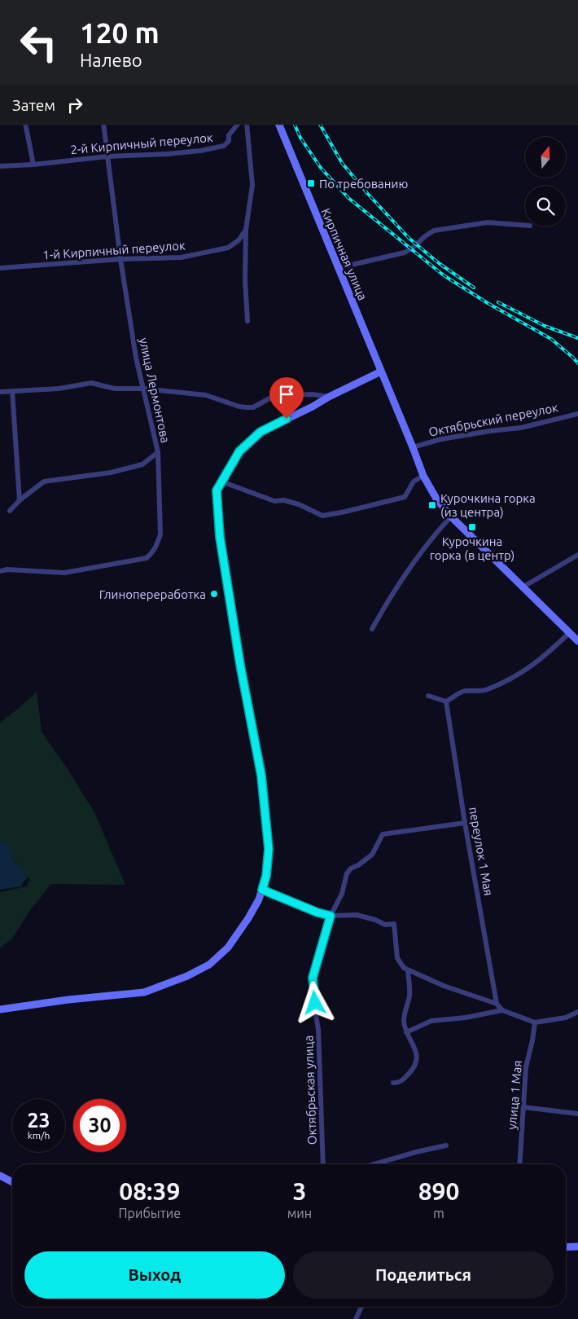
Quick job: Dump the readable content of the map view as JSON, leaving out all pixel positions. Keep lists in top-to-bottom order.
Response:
{
  "streets": {
    "street": [
      "2-й Кирпичный переулок",
      "1-й Кирпичный переулок",
      "Кирпичная улица",
      "улица Лермонтова",
      "Октябрьский переулок",
      "переулок 1 Мая",
      "Октябрьская улица",
      "улица 1 Мая"
    ]
  },
  "crossings": [
    ["2-й Кирпичный переулок", "улица Лермонтова"],
    ["1-й Кирпичный переулок", "улица Лермонтова"],
    ["Кирпичная улица", "Октябрьский переулок"],
    ["переулок 1 Мая", "Октябрьская улица"]
  ],
  "places": {
    "transit": ["По требованию", "Курочкина горка (из центра)", "Курочкина горка (в центр)"],
    "other": ["Глинопереработка"]
  },
  "north": "top",
  "page": {
    "turn": ["120 m", "Налево"],
    "then": "Затем",
    "speed": "23 km/h",
    "limit": "30",
    "eta": [
      "08:39",
      "Прибытие",
      "3",
      "мин",
      "890",
      "m"
    ],
    "buttons": ["Выход", "Поделиться"]
  }
}
